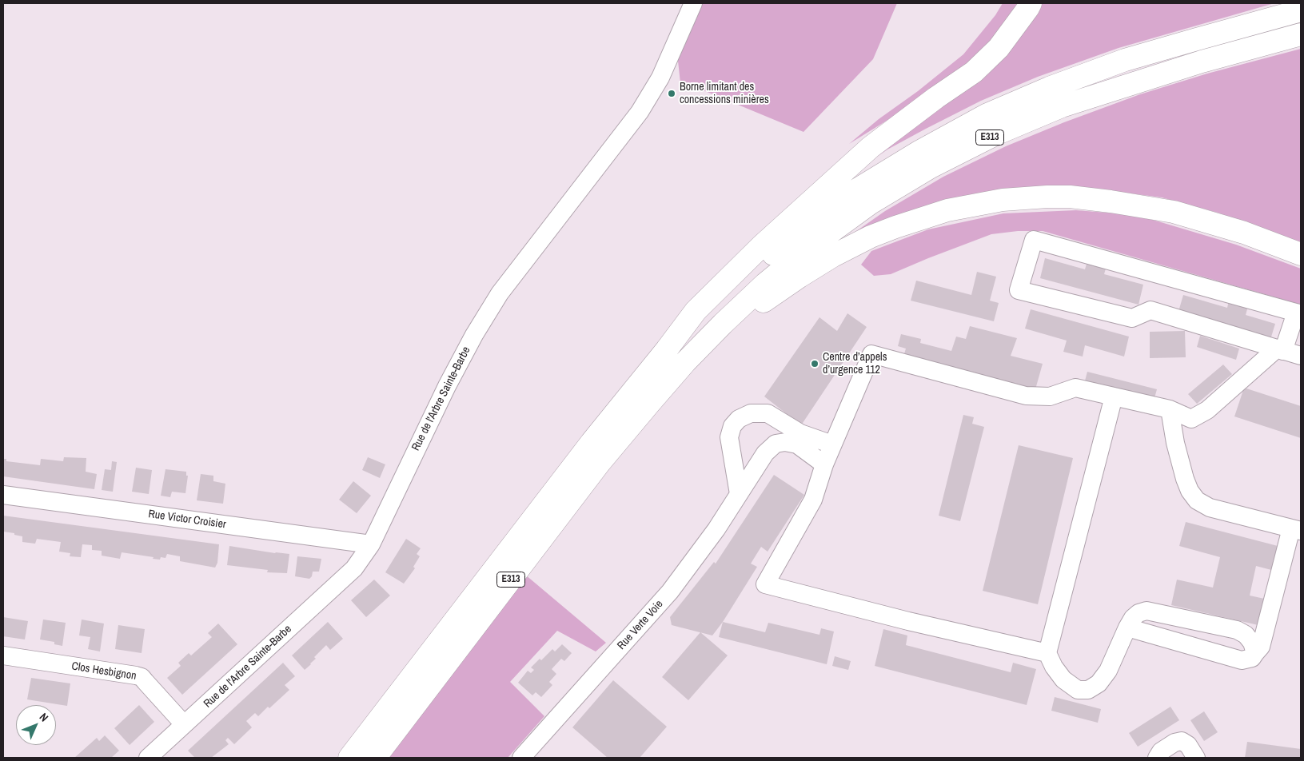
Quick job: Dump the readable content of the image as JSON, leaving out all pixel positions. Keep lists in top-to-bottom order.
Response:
{
  "streets": {
    "highway": ["E313"],
    "street": [
      "Rue de l'Arbre Sainte-Barbe",
      "Rue Victor Croisier",
      "Rue Verte Voie",
      "Clos Hesbignon"
    ]
  },
  "crossings": [
    ["Rue de l'Arbre Sainte-Barbe", "Rue Victor Croisier"],
    ["Rue de l'Arbre Sainte-Barbe", "Clos Hesbignon"]
  ],
  "places": ["Borne limitant des concessions minières", "Centre d’appels d’urgence 112"],
  "north": "top right"
}
